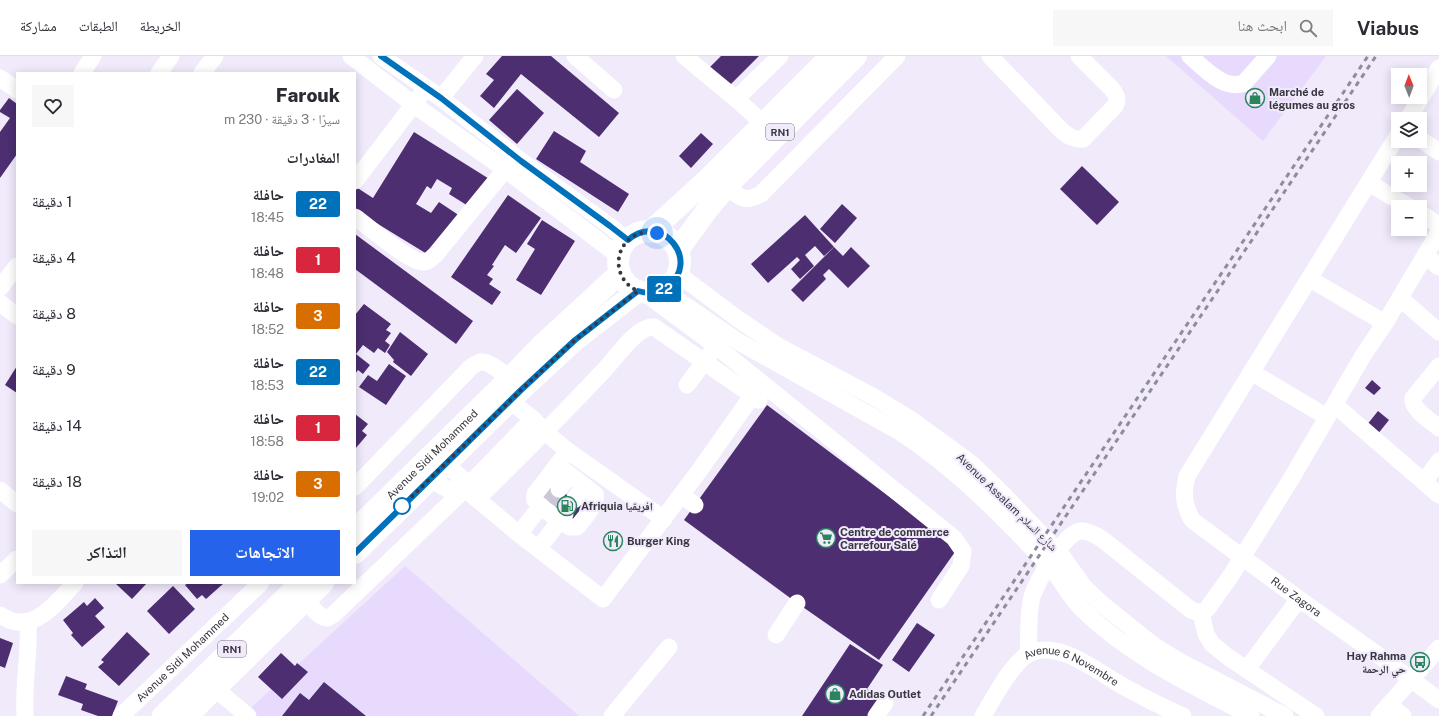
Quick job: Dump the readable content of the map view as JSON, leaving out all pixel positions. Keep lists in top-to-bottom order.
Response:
{
  "streets": {
    "main road": ["RN1", "Avenue Sidi Mohammed"],
    "street": ["Avenue Assalam شارع السلام", "Rue Zagora", "Avenue 6 Novembre"]
  },
  "crossings": [
    ["RN1", "Avenue Sidi Mohammed"],
    ["RN1", "Avenue Assalam شارع السلام"],
    ["Avenue Sidi Mohammed", "Avenue Assalam شارع السلام"]
  ],
  "places": {
    "shop": ["Marché de légumes au gros", "Adidas Outlet"],
    "fuel station": ["Afriquia افريقيا"],
    "supermarket": ["Centre de commerce Carrefour Salé"],
    "restaurant": ["Burger King"],
    "bus stop": ["Hay Rahma حي الرحمة"]
  },
  "lines": ["bus line 22"],
  "north": "top",
  "page": {
    "header": "Viabus",
    "search": "ابحث هنا",
    "nav": ["الخريطة", "الطبقات", "مشاركة"],
    "on_map": "22",
    "map_buttons": ["+", "−"],
    "heading": [
      ["Farouk", "سيرًا · 3 دقيقة · 230 m"],
      "المغادرات"
    ],
    "list": [
      {
        "mark": "22",
        "name": "حافلة",
        "note": "18:45",
        "value": "1 دقيقة"
      },
      {
        "mark": "1",
        "name": "حافلة",
        "note": "18:48",
        "value": "4 دقيقة"
      },
      {
        "mark": "3",
        "name": "حافلة",
        "note": "18:52",
        "value": "8 دقيقة"
      },
      {
        "mark": "22",
        "name": "حافلة",
        "note": "18:53",
        "value": "9 دقيقة"
      },
      {
        "mark": "1",
        "name": "حافلة",
        "note": "18:58",
        "value": "14 دقيقة"
      },
      {
        "mark": "3",
        "name": "حافلة",
        "note": "19:02",
        "value": "18 دقيقة"
      }
    ],
    "buttons": ["الاتجاهات", "التذاكر"]
  }
}
